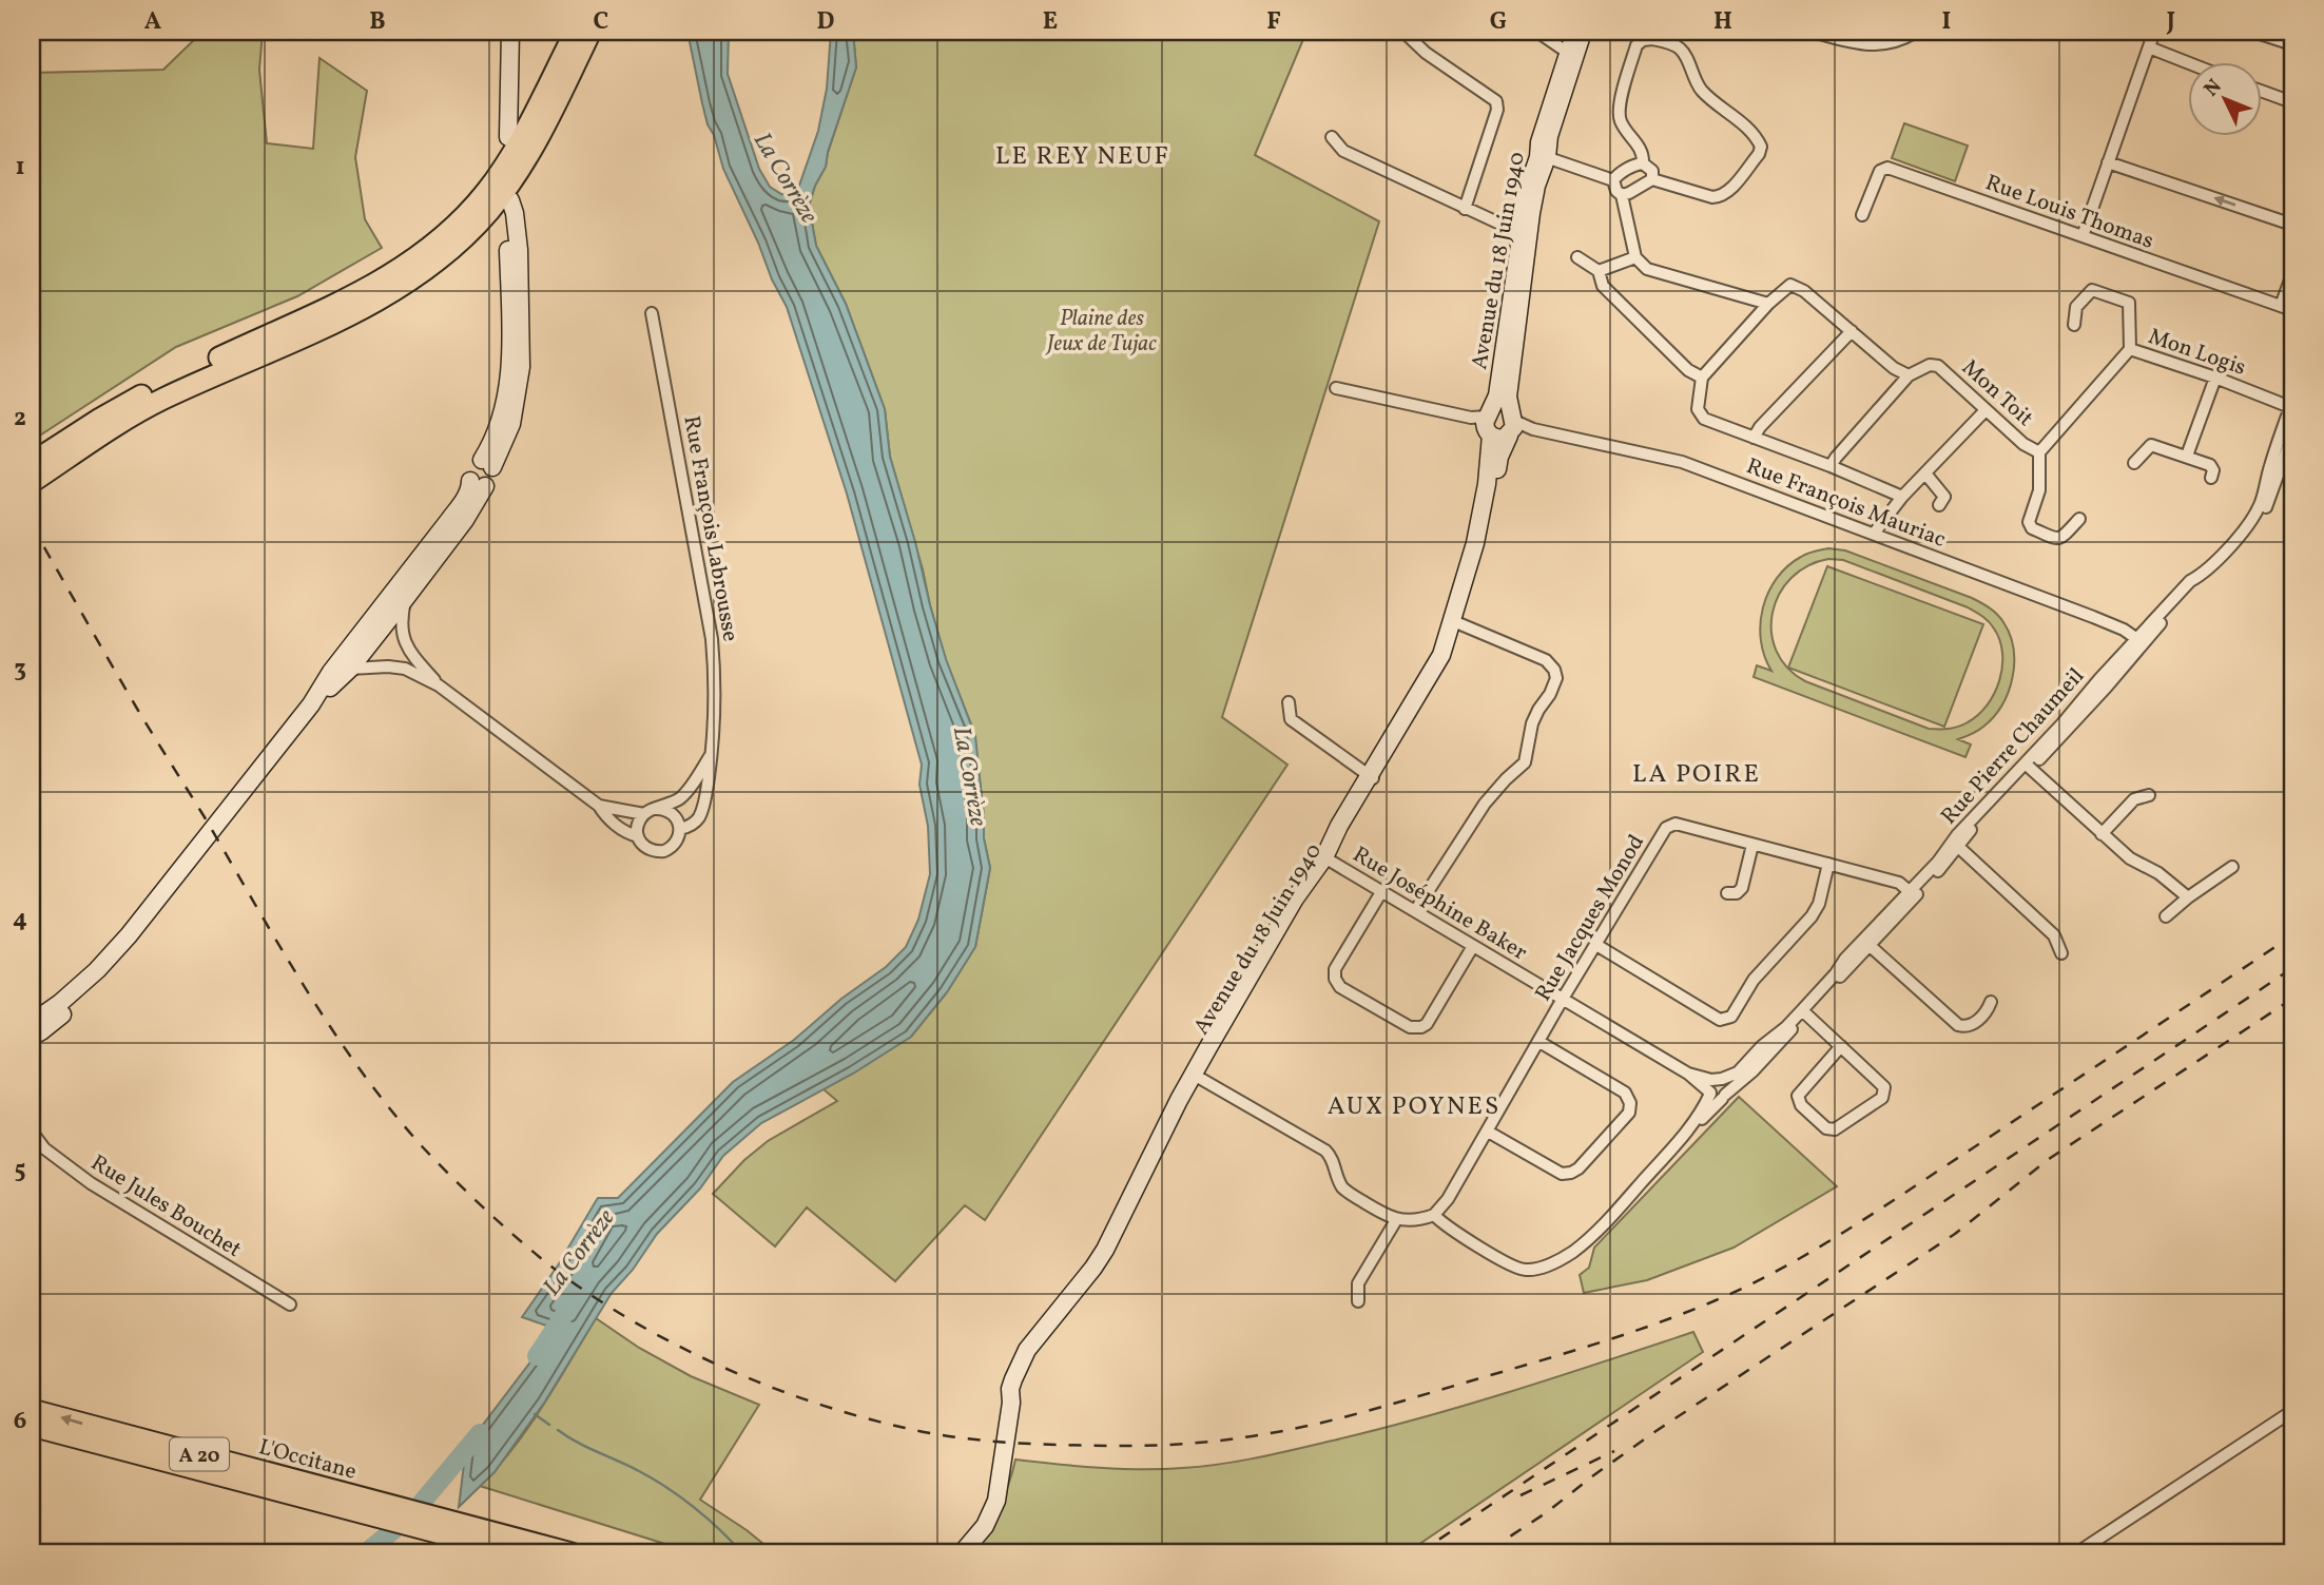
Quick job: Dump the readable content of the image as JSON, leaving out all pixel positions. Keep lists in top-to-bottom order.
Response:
{
  "streets": {
    "highway": ["A 20", "L'Occitane"],
    "street": [
      "Rue Louis Thomas",
      "Avenue du 18 Juin 1940",
      "Mon Logis",
      "Mon Toit",
      "Rue François Mauriac",
      "Rue François Labrousse",
      "Rue Pierre Chaumeil",
      "Rue Joséphine Baker",
      "Rue Jacques Monod",
      "Rue Jules Bouchet"
    ]
  },
  "crossings": [
    ["Avenue du 18 Juin 1940", "Rue François Mauriac"],
    ["Avenue du 18 Juin 1940", "Rue Joséphine Baker"],
    ["Mon Logis", "Mon Toit"],
    ["Mon Logis", "Rue Pierre Chaumeil"],
    ["Rue François Mauriac", "Rue Pierre Chaumeil"],
    ["Rue Pierre Chaumeil", "Rue Joséphine Baker"],
    ["Rue Pierre Chaumeil", "Rue Jacques Monod"],
    ["Rue Joséphine Baker", "Rue Jacques Monod"]
  ],
  "districts": ["LE REY NEUF", "LA POIRE", "AUX POYNES"],
  "water": ["La Corrèze"],
  "parks": ["Plaine des Jeux de Tujac"],
  "north": "top left",
  "grid": {
    "columns": [
      "A",
      "B",
      "C",
      "D",
      "E",
      "F",
      "G",
      "H",
      "I",
      "J"
    ],
    "rows": [
      "1",
      "2",
      "3",
      "4",
      "5",
      "6"
    ]
  }
}
